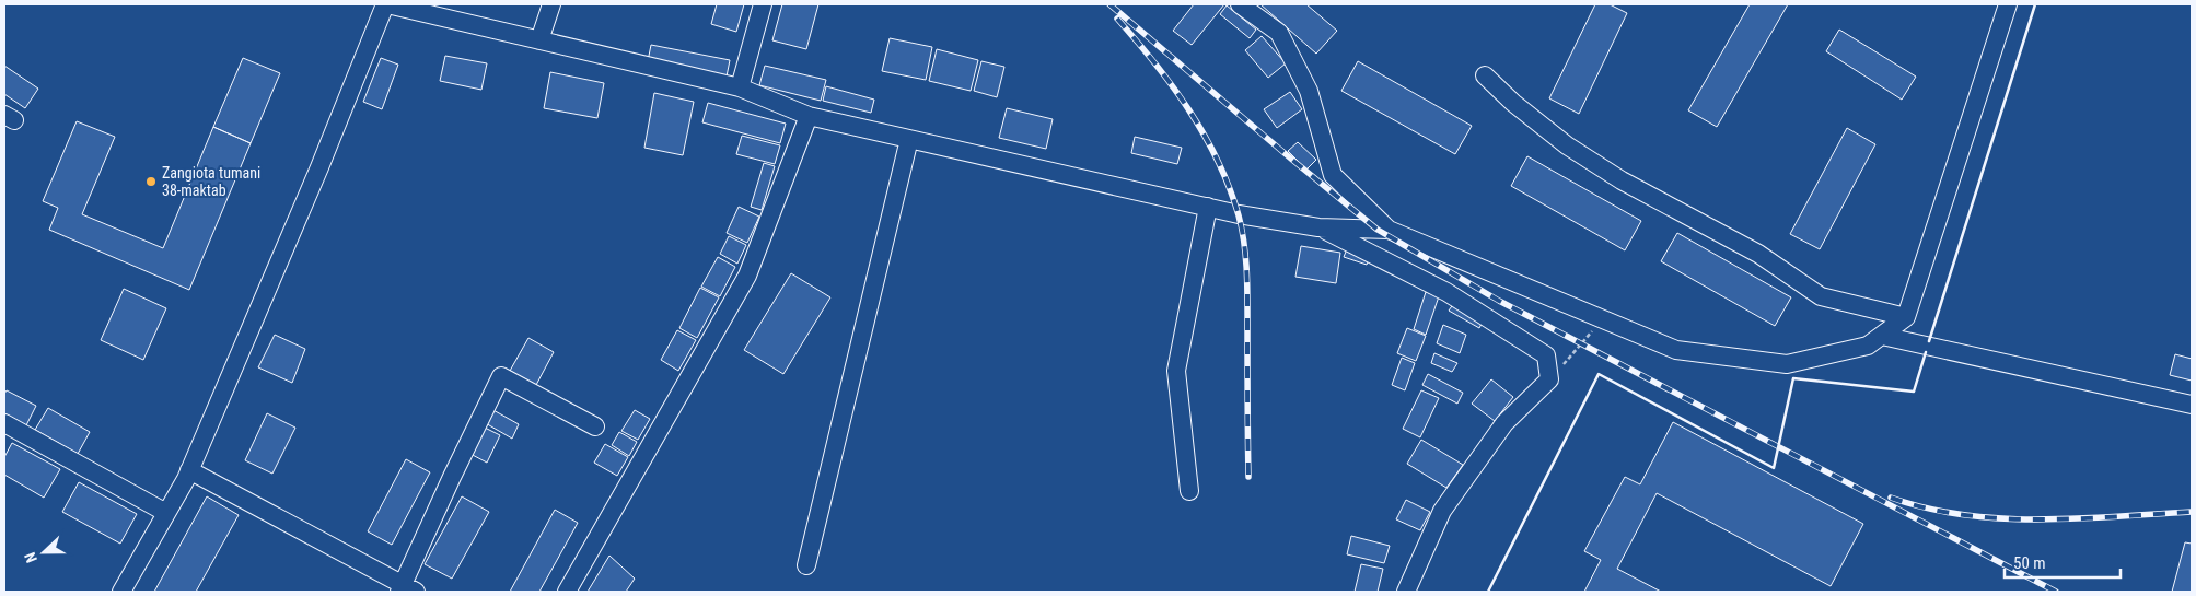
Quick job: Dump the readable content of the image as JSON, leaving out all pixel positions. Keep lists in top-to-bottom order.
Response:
{
  "places": ["Zangiota tumani 38-maktab"],
  "scale_bar": "50 m",
  "north": "left"
}
